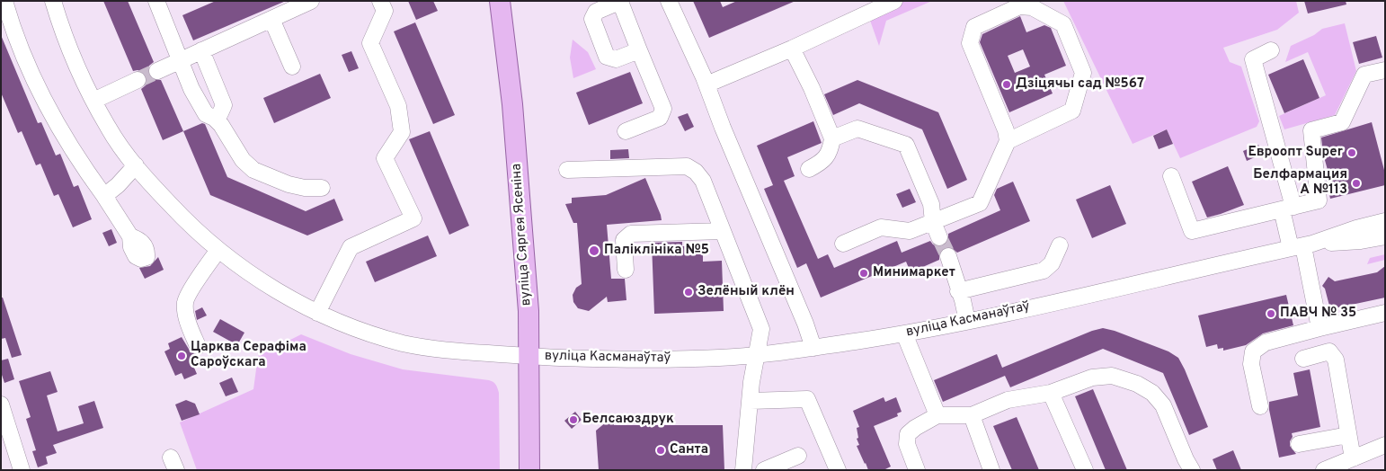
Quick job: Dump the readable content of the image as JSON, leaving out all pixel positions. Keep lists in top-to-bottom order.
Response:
{
  "streets": {
    "main road": ["вуліца Сяргея Ясеніна"],
    "street": ["вуліца Касманаўтаў"]
  },
  "crossings": [
    ["вуліца Сяргея Ясеніна", "вуліца Касманаўтаў"]
  ],
  "places": [
    "Дзіцячы сад №567",
    "Евроопт Super",
    "Белфармация А №113",
    "Паліклініка №5",
    "Минимаркет",
    "Зелёный клён",
    "ПАВЧ № 35",
    "Царква Серафіма Сароўскага",
    "Белсаюздрук",
    "Санта"
  ]
}
